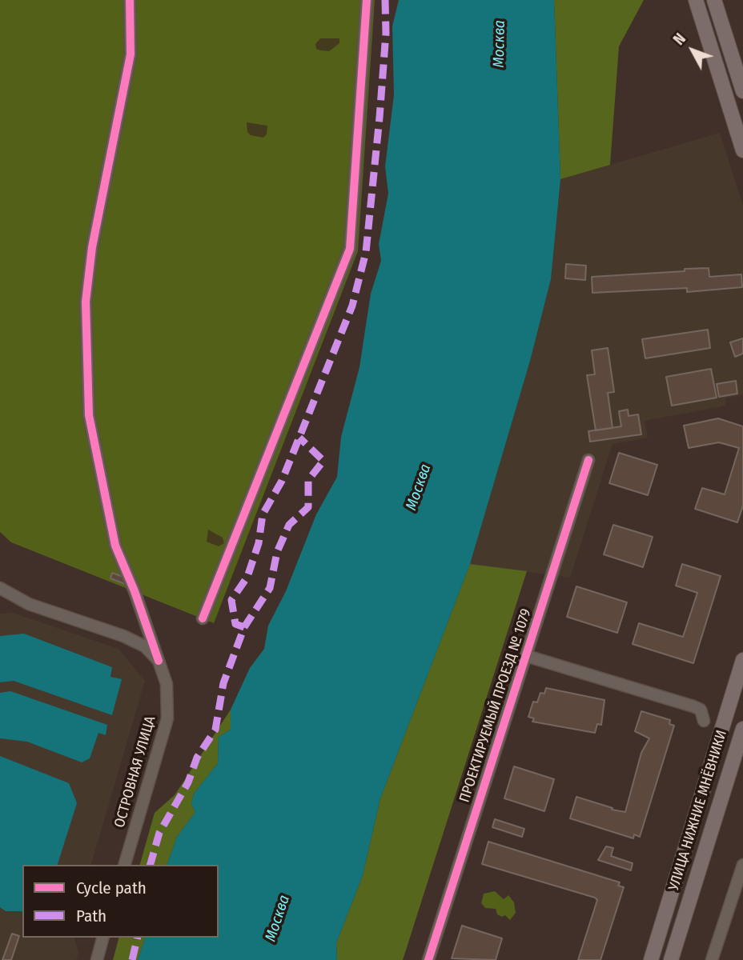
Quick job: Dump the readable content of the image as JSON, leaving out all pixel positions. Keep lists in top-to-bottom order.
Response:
{
  "streets": {
    "main road": ["УЛИЦА НИЖНИЕ МНЁВНИКИ"],
    "street": ["ПРОЕКТИРУЕМЫЙ ПРОЕЗД № 1079", "ОСТРОВНАЯ УЛИЦА"]
  },
  "water": ["Москва"],
  "legend": ["Cycle path", "Path"],
  "north": "top left"
}
